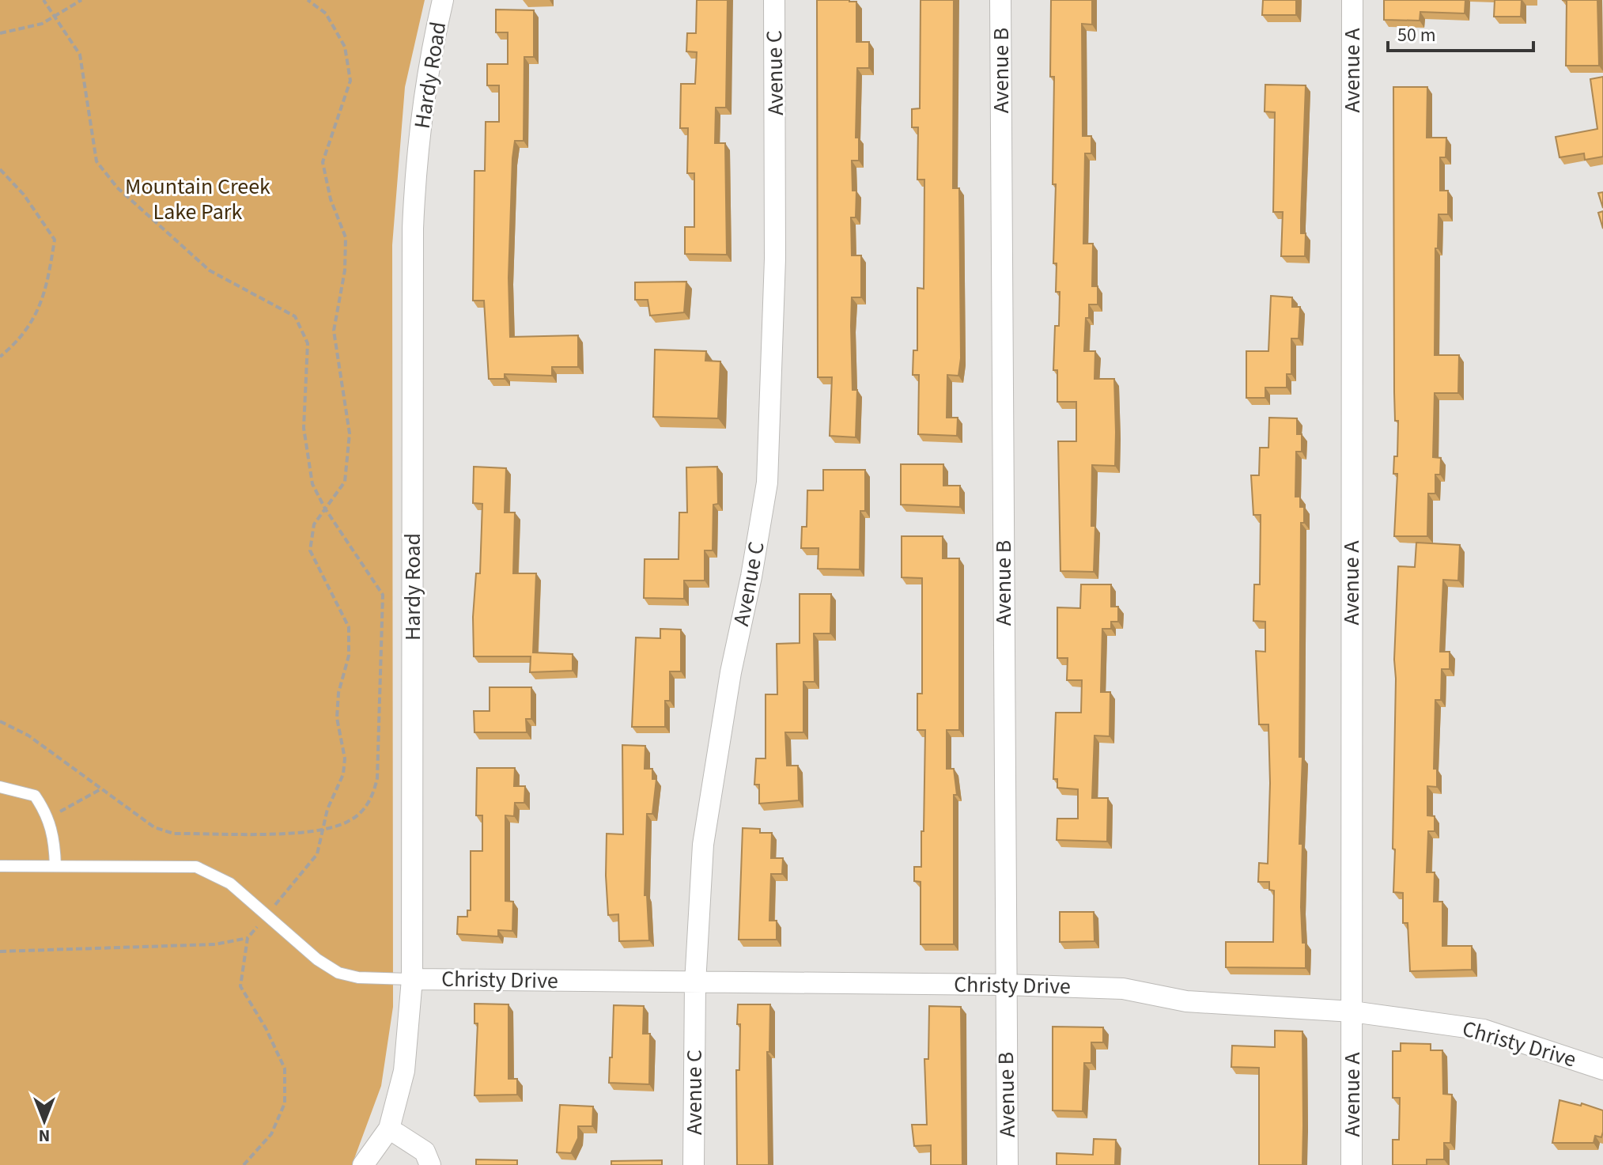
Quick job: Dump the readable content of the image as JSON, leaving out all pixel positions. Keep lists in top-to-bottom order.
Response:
{
  "streets": {
    "street": [
      "Avenue B",
      "Avenue A",
      "Avenue C",
      "Hardy Road",
      "Christy Drive"
    ]
  },
  "crossings": [
    ["Avenue B", "Christy Drive"],
    ["Avenue A", "Christy Drive"],
    ["Avenue C", "Christy Drive"],
    ["Hardy Road", "Christy Drive"]
  ],
  "parks": ["Mountain Creek Lake Park"],
  "scale_bar": "50 m",
  "north": "bottom"
}
